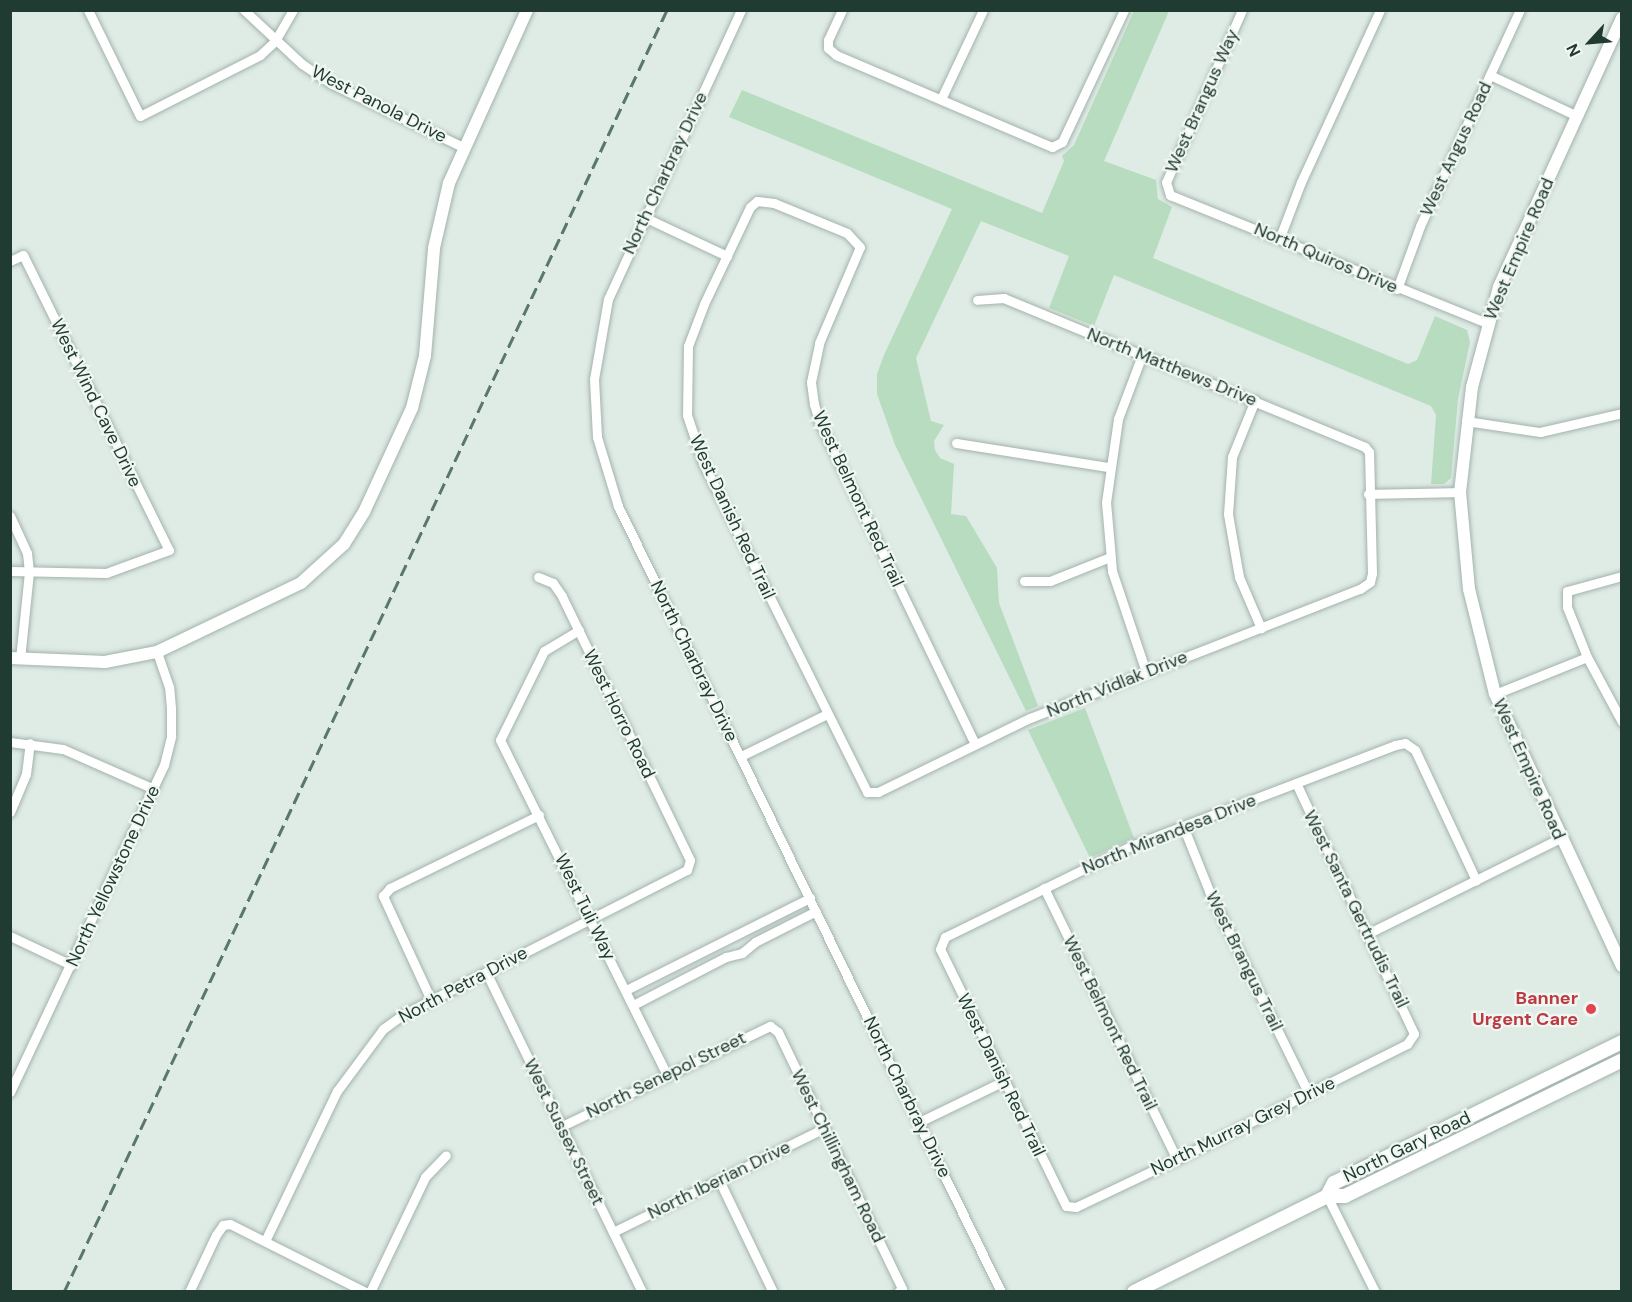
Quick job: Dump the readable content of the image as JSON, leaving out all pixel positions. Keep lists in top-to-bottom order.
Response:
{
  "streets": {
    "main road": ["North Gary Road"],
    "street": [
      "West Brangus Way",
      "West Panola Drive",
      "West Angus Road",
      "North Charbray Drive",
      "West Empire Road",
      "North Quiros Drive",
      "North Matthews Drive",
      "West Wind Cave Drive",
      "West Belmont Red Trail",
      "West Danish Red Trail",
      "North Vidlak Drive",
      "West Horro Road",
      "North Mirandesa Drive",
      "North Yellowstone Drive",
      "West Tuli Way",
      "West Santa Gertrudis Trail",
      "West Brangus Trail",
      "North Petra Drive",
      "North Senepol Street",
      "North Murray Grey Drive",
      "West Sussex Street",
      "West Chillingham Road",
      "North Iberian Drive"
    ]
  },
  "crossings": [
    ["West Brangus Way", "North Quiros Drive"],
    ["West Angus Road", "North Quiros Drive"],
    ["West Empire Road", "North Quiros Drive"],
    ["North Matthews Drive", "North Vidlak Drive"],
    ["West Belmont Red Trail", "West Danish Red Trail"],
    ["West Belmont Red Trail", "North Vidlak Drive"],
    ["West Belmont Red Trail", "North Mirandesa Drive"],
    ["West Belmont Red Trail", "North Murray Grey Drive"],
    ["West Danish Red Trail", "North Vidlak Drive"],
    ["West Danish Red Trail", "North Mirandesa Drive"],
    ["West Danish Red Trail", "North Murray Grey Drive"],
    ["West Horro Road", "West Tuli Way"],
    ["West Horro Road", "North Petra Drive"],
    ["North Mirandesa Drive", "West Santa Gertrudis Trail"],
    ["North Mirandesa Drive", "West Brangus Trail"],
    ["West Tuli Way", "North Petra Drive"],
    ["West Tuli Way", "North Senepol Street"],
    ["West Santa Gertrudis Trail", "North Murray Grey Drive"],
    ["West Brangus Trail", "North Murray Grey Drive"],
    ["North Petra Drive", "West Sussex Street"],
    ["North Senepol Street", "West Sussex Street"],
    ["North Senepol Street", "West Chillingham Road"],
    ["West Sussex Street", "North Iberian Drive"],
    ["West Chillingham Road", "North Iberian Drive"]
  ],
  "places": ["Banner Urgent Care"],
  "north": "bottom left"
}
